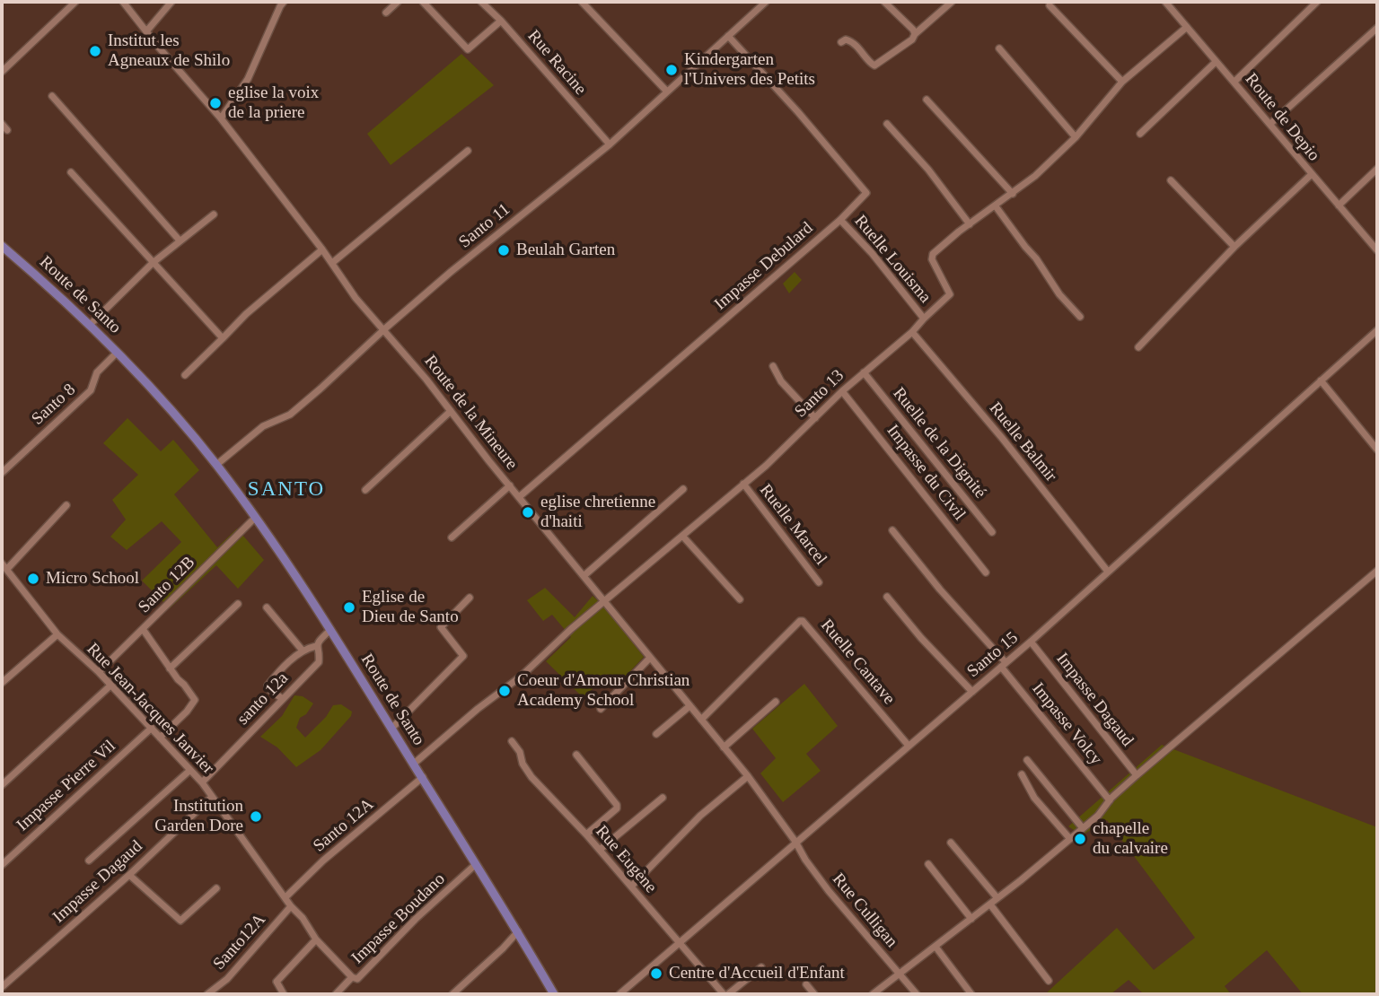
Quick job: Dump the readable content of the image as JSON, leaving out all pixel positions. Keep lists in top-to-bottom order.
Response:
{
  "streets": {
    "main road": ["Route de Santo"],
    "street": [
      "Rue Racine",
      "Route de Depio",
      "Santo 11",
      "Ruelle Louisma",
      "Impasse Debulard",
      "Santo 13",
      "Santo 8",
      "Route de la Mineure",
      "Ruelle Balmir",
      "Ruelle de la Dignité",
      "Impasse du Civil",
      "Ruelle Marcel",
      "Santo 12B",
      "Santo 15",
      "Ruelle Cantave",
      "santo 12a",
      "Impasse Dagaud",
      "Rue Jean-Jacques Janvier",
      "Impasse Volcy",
      "Impasse Pierre Vil",
      "Santo 12A",
      "Rue Eugène",
      "Rue Culligan",
      "Impasse Boudano",
      "Santo12A"
    ]
  },
  "crossings": [
    ["Rue Racine", "Santo 11"],
    ["Route de Depio", "Santo 13"],
    ["Santo 11", "Impasse Debulard"],
    ["Santo 11", "Route de Santo"],
    ["Santo 11", "Route de la Mineure"],
    ["Ruelle Louisma", "Impasse Debulard"],
    ["Ruelle Louisma", "Santo 13"],
    ["Impasse Debulard", "Route de la Mineure"],
    ["Route de Santo", "Santo 13"],
    ["Route de Santo", "Santo 8"],
    ["Route de Santo", "Santo 12B"],
    ["Route de Santo", "santo 12a"],
    ["Route de Santo", "Santo 12A"],
    ["Route de Santo", "Impasse Boudano"],
    ["Santo 13", "Route de la Mineure"],
    ["Santo 13", "Ruelle Balmir"],
    ["Santo 13", "Ruelle de la Dignité"],
    ["Santo 13", "Impasse du Civil"],
    ["Santo 13", "Ruelle Marcel"],
    ["Route de la Mineure", "Santo 15"],
    ["Route de la Mineure", "Ruelle Cantave"],
    ["Route de la Mineure", "Rue Culligan"],
    ["Ruelle Balmir", "Santo 15"],
    ["Santo 12B", "Rue Jean-Jacques Janvier"],
    ["Santo 15", "Ruelle Cantave"],
    ["Santo 15", "Impasse Dagaud"],
    ["Santo 15", "Impasse Volcy"],
    ["Santo 15", "Rue Eugène"],
    ["Santo 15", "Rue Culligan"],
    ["santo 12a", "Rue Jean-Jacques Janvier"],
    ["Impasse Dagaud", "Rue Jean-Jacques Janvier"],
    ["Rue Jean-Jacques Janvier", "Impasse Pierre Vil"],
    ["Rue Jean-Jacques Janvier", "Santo 12A"],
    ["Rue Jean-Jacques Janvier", "Impasse Boudano"],
    ["Rue Jean-Jacques Janvier", "Santo12A"]
  ],
  "districts": ["SANTO"],
  "places": [
    "Institut les Agneaux de Shilo",
    "Kindergarten l'Univers des Petits",
    "eglise la voix de la priere",
    "Beulah Garten",
    "eglise chretienne d'haiti",
    "Micro School",
    "Eglise de Dieu de Santo",
    "Coeur d'Amour Christian Academy School",
    "Institution Garden Dore",
    "chapelle du calvaire",
    "Centre d'Accueil d'Enfant"
  ]
}
